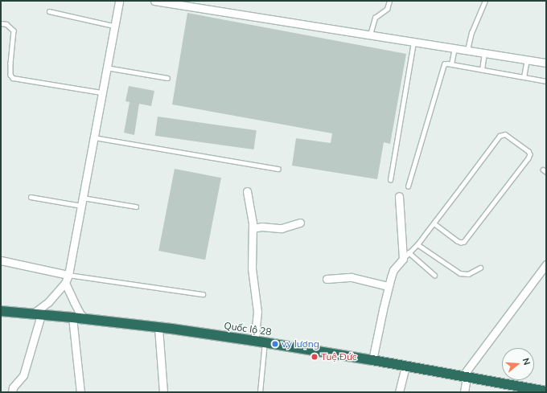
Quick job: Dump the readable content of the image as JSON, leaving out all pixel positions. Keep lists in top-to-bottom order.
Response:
{
  "streets": {
    "highway": ["Quốc lộ 28"]
  },
  "places": ["vy lượng", "Tuệ Đức"],
  "north": "right"
}
